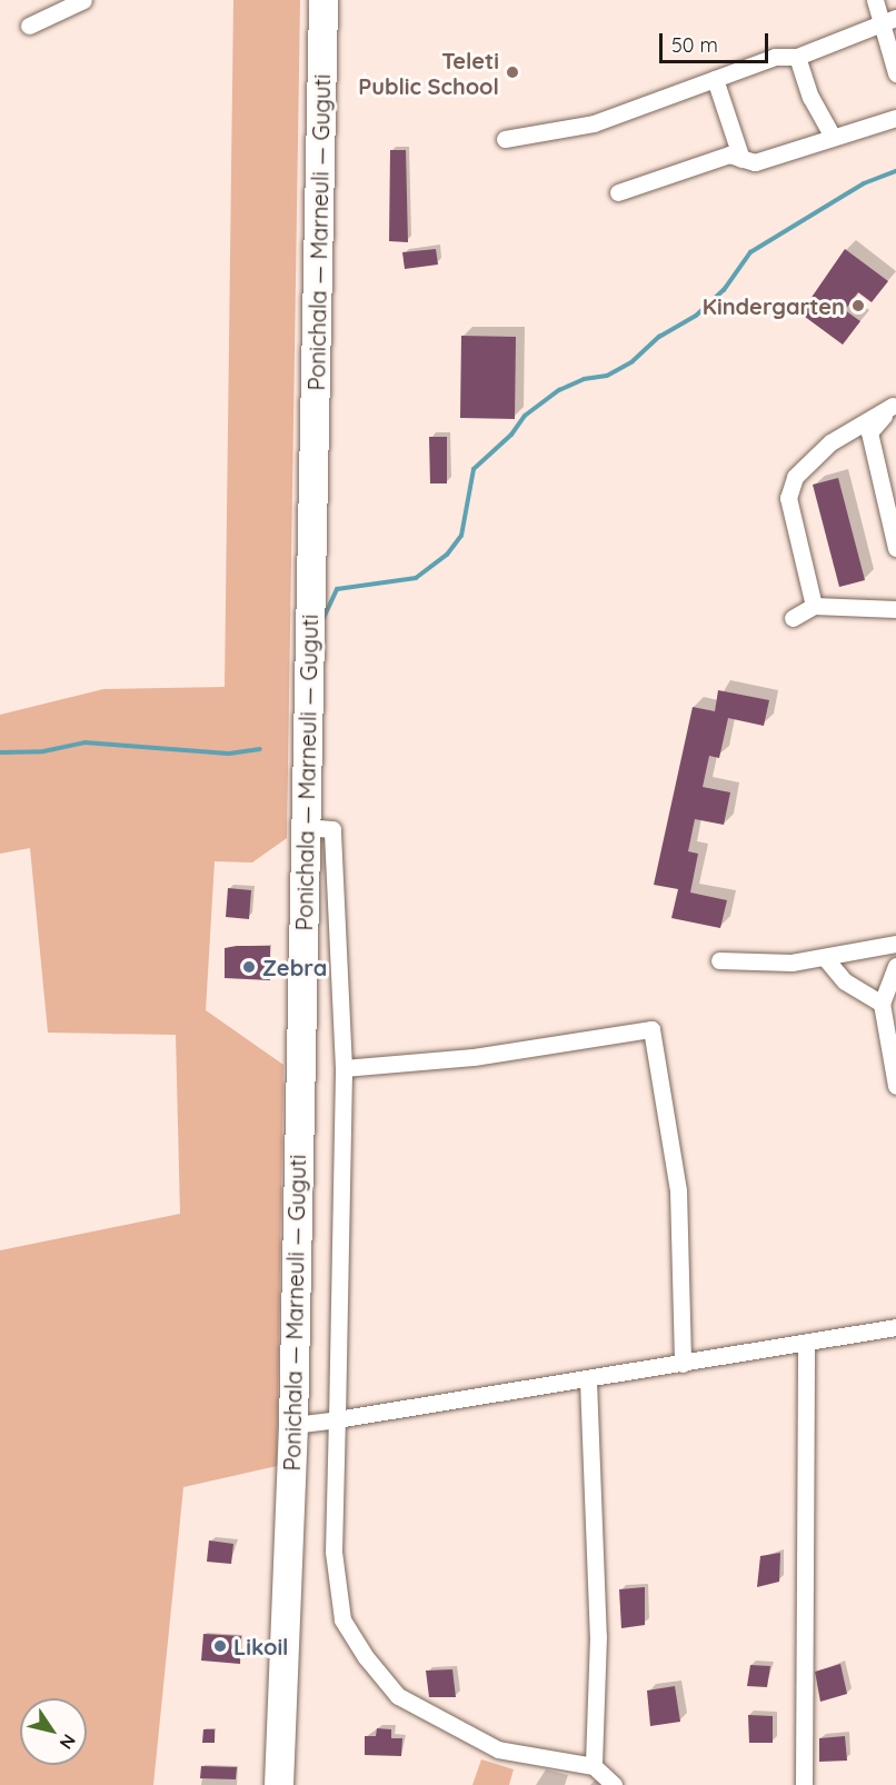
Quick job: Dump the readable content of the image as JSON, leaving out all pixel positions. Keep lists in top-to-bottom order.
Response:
{
  "streets": {
    "highway": ["Ponichala — Marneuli — Guguti"]
  },
  "places": [
    "Teleti Public School",
    "Kindergarten",
    "Zebra",
    "Likoil"
  ],
  "scale_bar": "50 m",
  "north": "bottom right"
}
